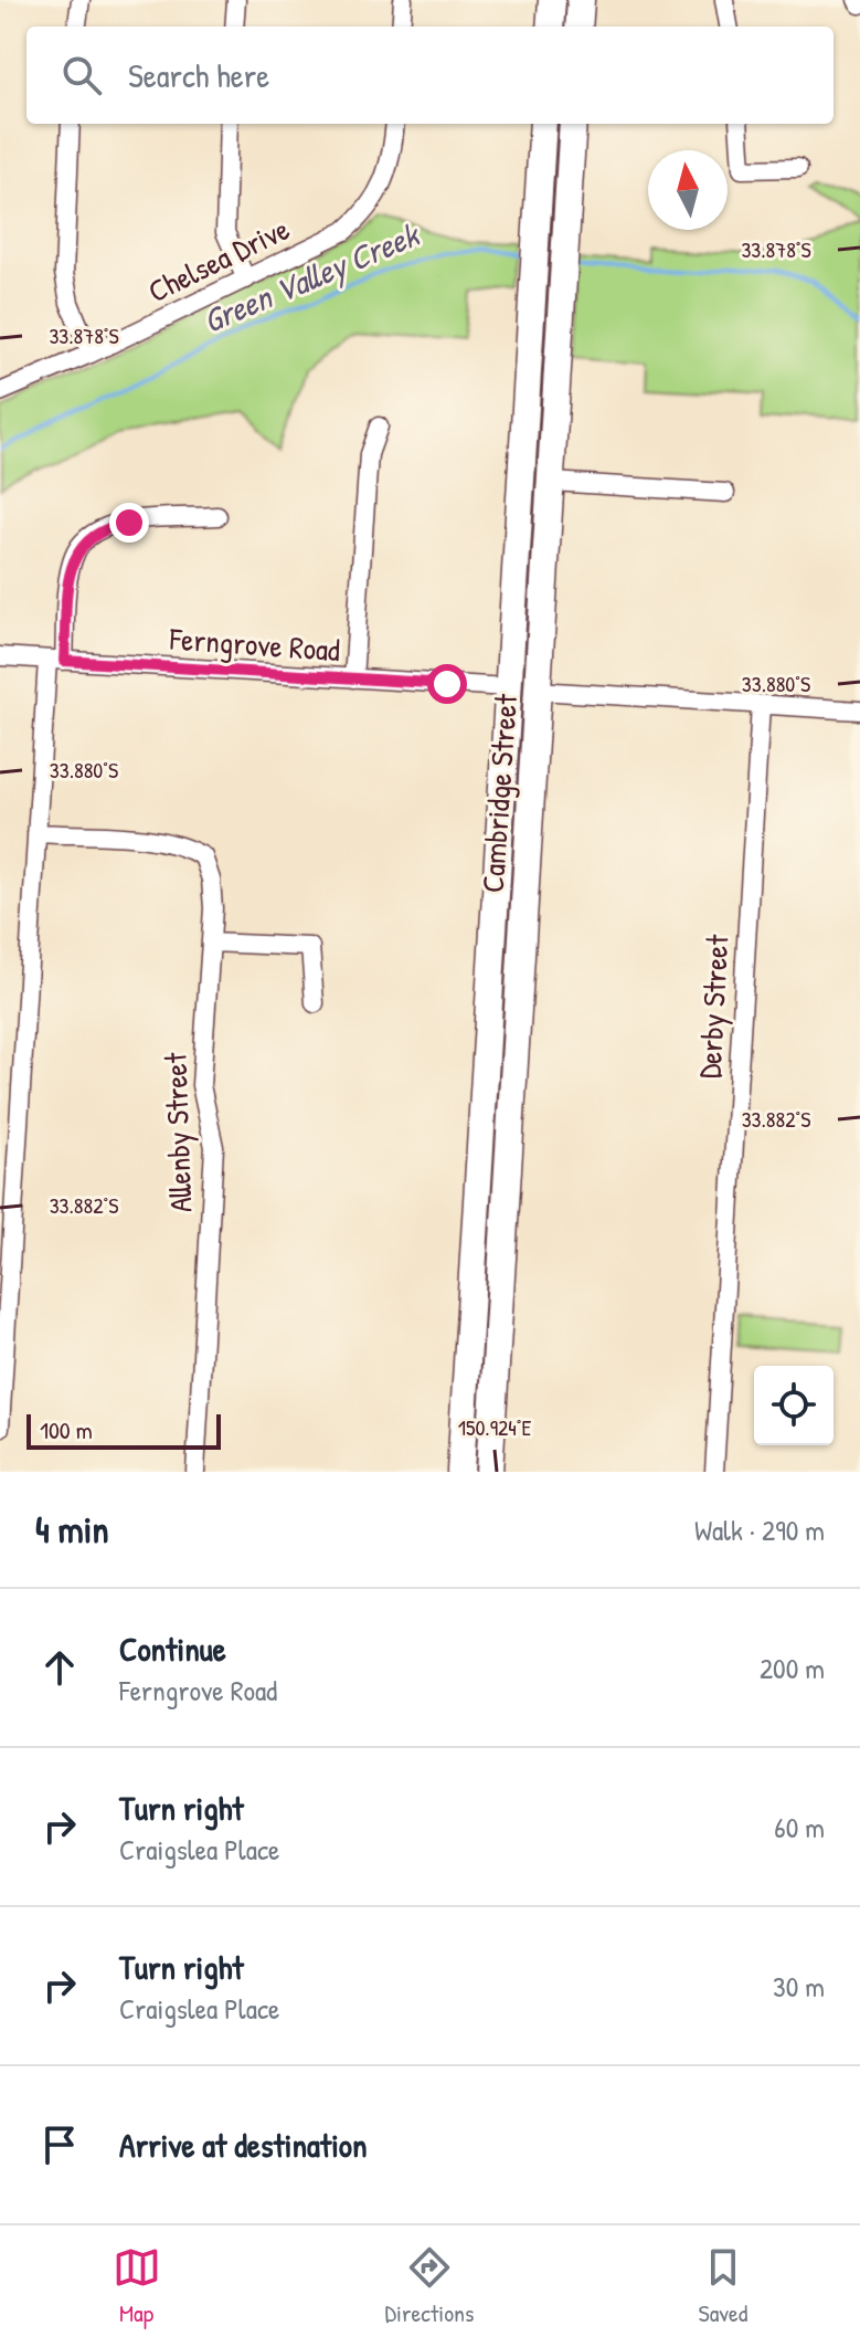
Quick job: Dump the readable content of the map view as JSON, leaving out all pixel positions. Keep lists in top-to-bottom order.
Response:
{
  "streets": {
    "highway": ["Cambridge Street"],
    "street": [
      "Chelsea Drive",
      "Ferngrove Road",
      "Derby Street",
      "Allenby Street"
    ]
  },
  "crossings": [
    ["Ferngrove Road", "Cambridge Street"]
  ],
  "water": ["Green Valley Creek"],
  "scale_bar": "100 m",
  "north": "top",
  "page": {
    "search": "Search here",
    "scale": "100 m",
    "heading": ["4 min", "Walk · 290 m"],
    "list": [
      ["Continue", "Ferngrove Road", "200 m"],
      ["Turn right", "Craigslea Place", "60 m"],
      ["Turn right", "Craigslea Place", "30 m"],
      "Arrive at destination"
    ],
    "nav": ["Map", "Directions", "Saved"]
  },
  "coordinates": [
    "33.878°S",
    "33.880°S",
    "33.882°S",
    "150.924°E"
  ]
}
